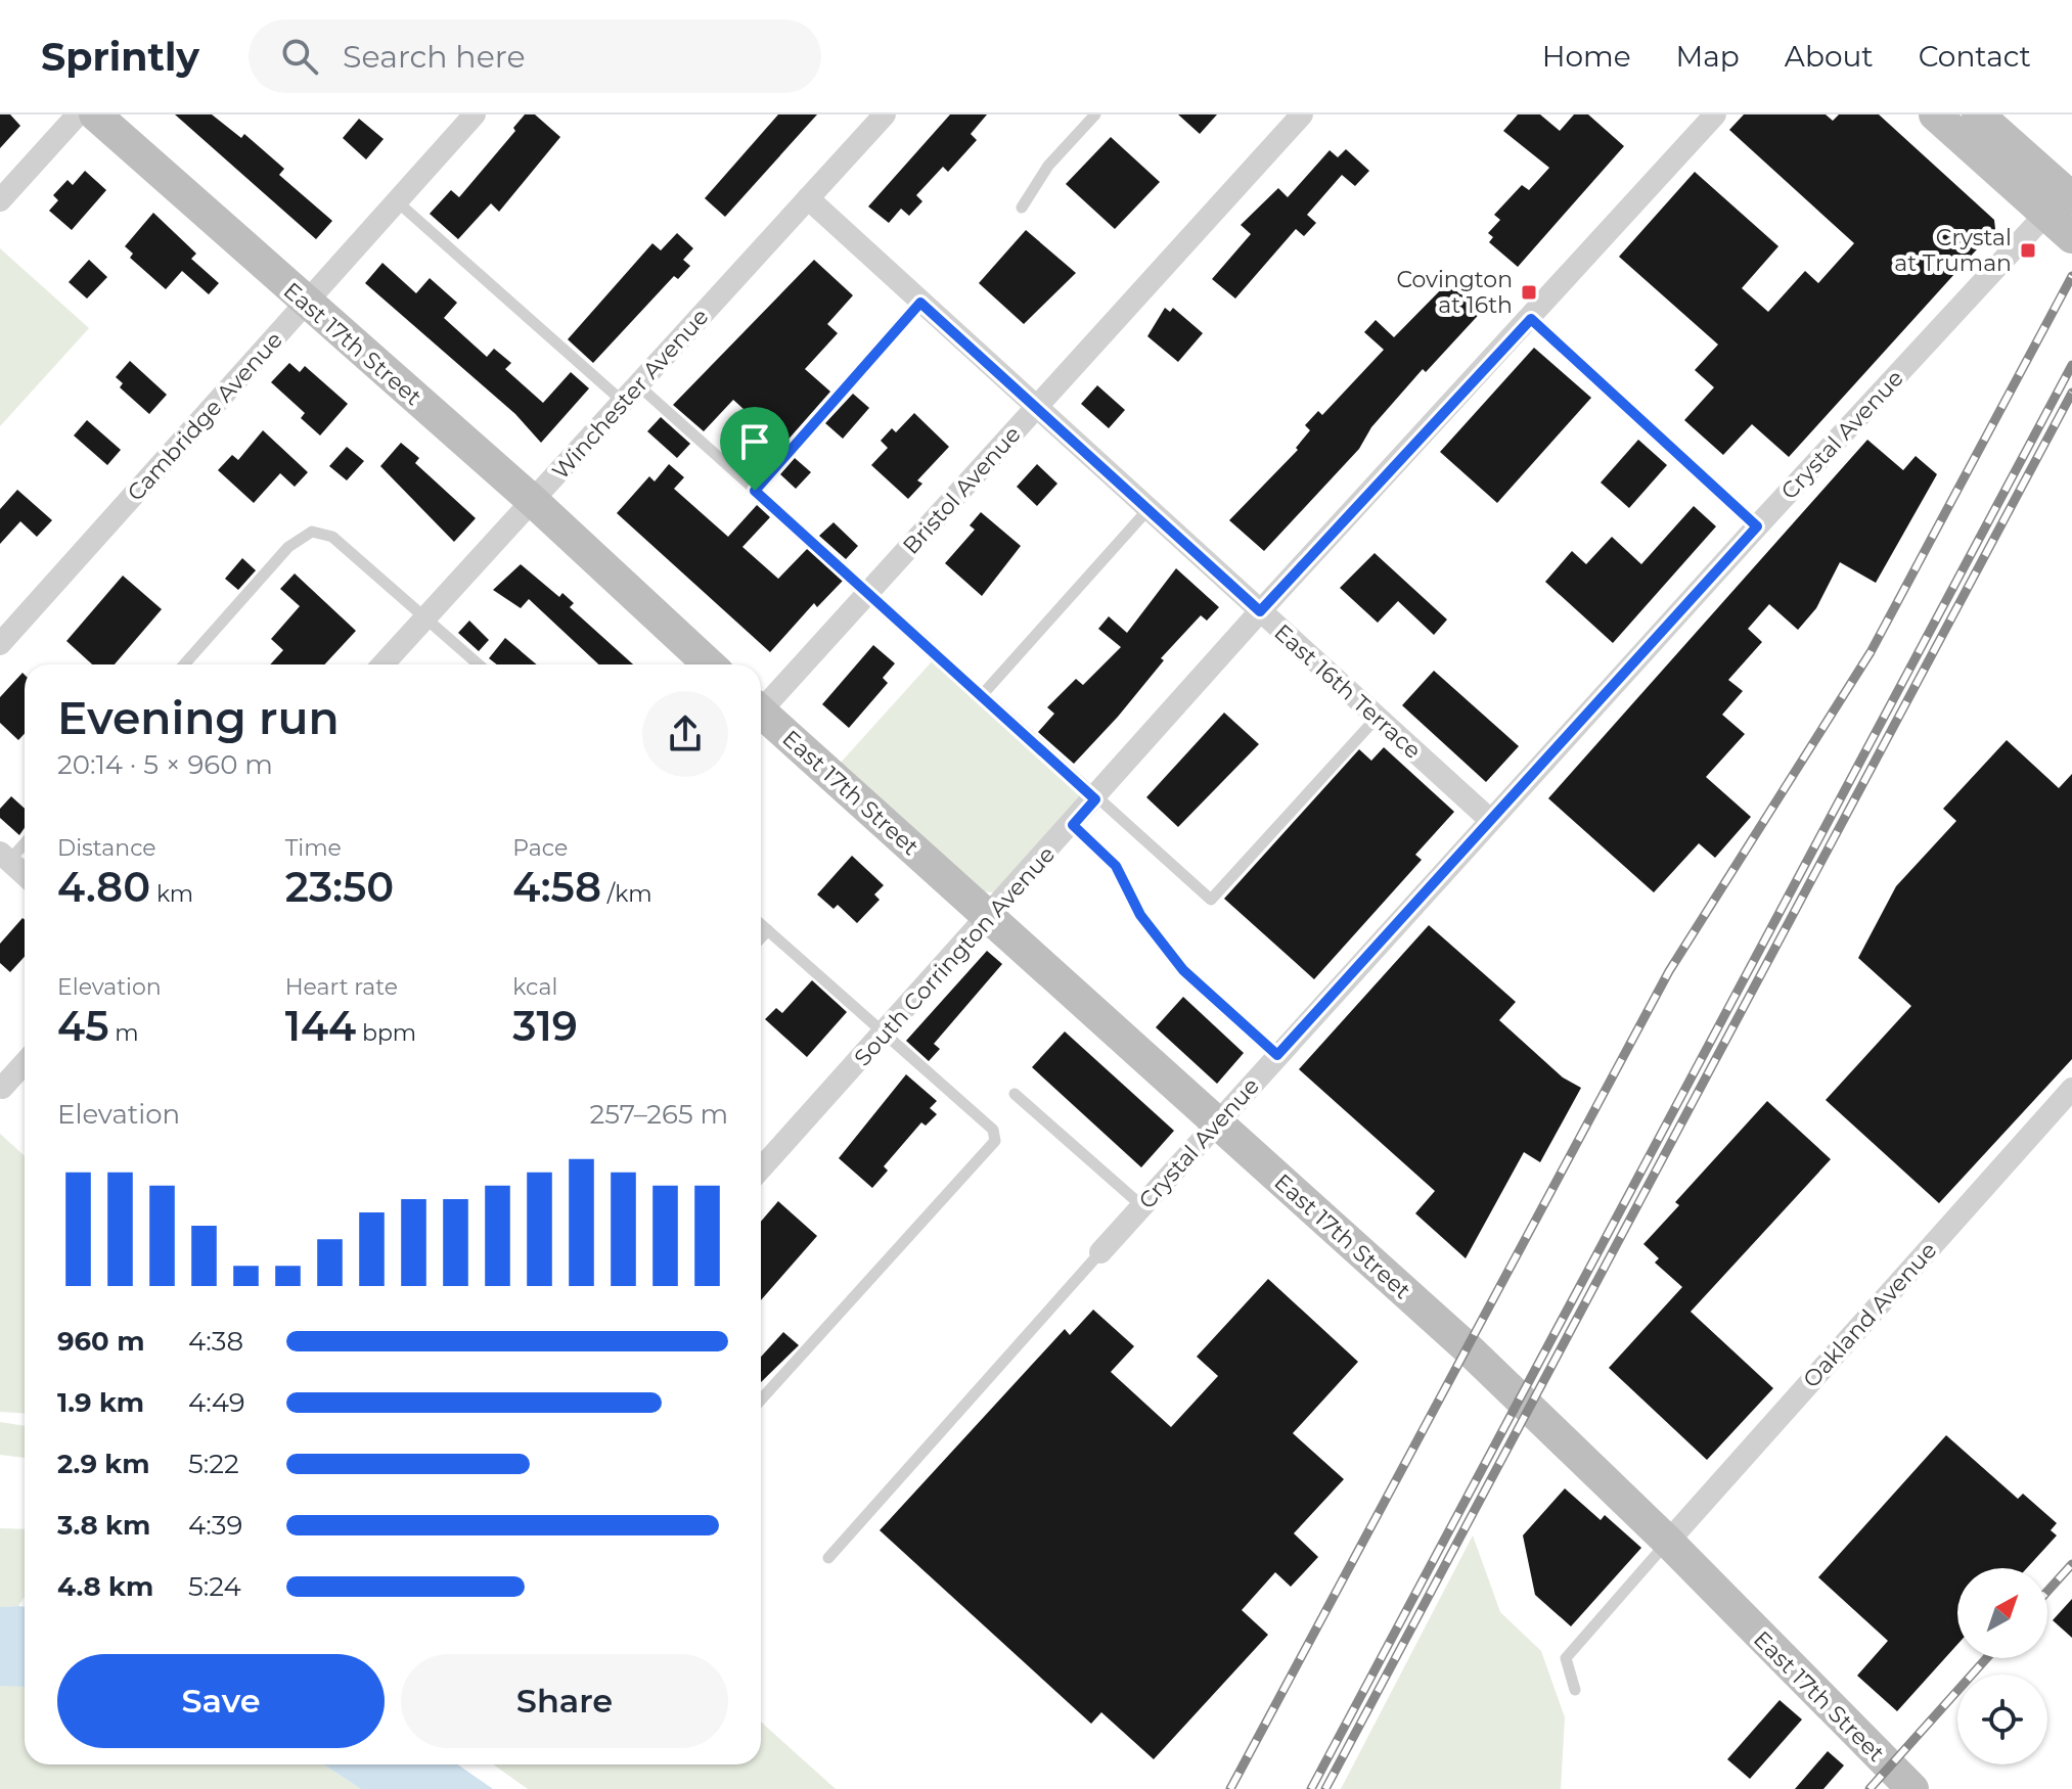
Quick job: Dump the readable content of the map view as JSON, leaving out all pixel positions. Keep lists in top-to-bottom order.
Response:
{
  "streets": {
    "street": [
      "East 17th Street",
      "Winchester Avenue",
      "Cambridge Avenue",
      "Crystal Avenue",
      "Bristol Avenue",
      "East 16th Terrace",
      "South Corrington Avenue",
      "Oakland Avenue"
    ]
  },
  "crossings": [
    ["East 17th Street", "Winchester Avenue"],
    ["East 17th Street", "Cambridge Avenue"],
    ["East 17th Street", "Crystal Avenue"],
    ["East 17th Street", "South Corrington Avenue"],
    ["East 17th Street", "Oakland Avenue"],
    ["Winchester Avenue", "East 16th Terrace"],
    ["Crystal Avenue", "East 16th Terrace"],
    ["Bristol Avenue", "East 16th Terrace"],
    ["East 16th Terrace", "South Corrington Avenue"]
  ],
  "places": {
    "transit": ["Crystal at Truman", "Covington at 16th"]
  },
  "north": "top right",
  "page": {
    "header": "Sprintly",
    "search": "Search here",
    "nav": [
      "Home",
      "Map",
      "About",
      "Contact"
    ],
    "heading": ["Evening run", "20:14 · 5 × 960 m"],
    "stats": [
      ["Distance", "4.80 km"],
      ["Time", "23:50"],
      ["Pace", "4:58 /km"],
      ["Elevation", "45 m"],
      ["Heart rate", "144 bpm"],
      ["kcal", "319"]
    ],
    "chart": ["Elevation", "257–265 m"],
    "list": [
      {
        "name": "960 m",
        "note": "4:38"
      },
      {
        "name": "1.9 km",
        "note": "4:49"
      },
      {
        "name": "2.9 km",
        "note": "5:22"
      },
      {
        "name": "3.8 km",
        "note": "4:39"
      },
      {
        "name": "4.8 km",
        "note": "5:24"
      }
    ],
    "buttons": ["Save", "Share"]
  }
}
